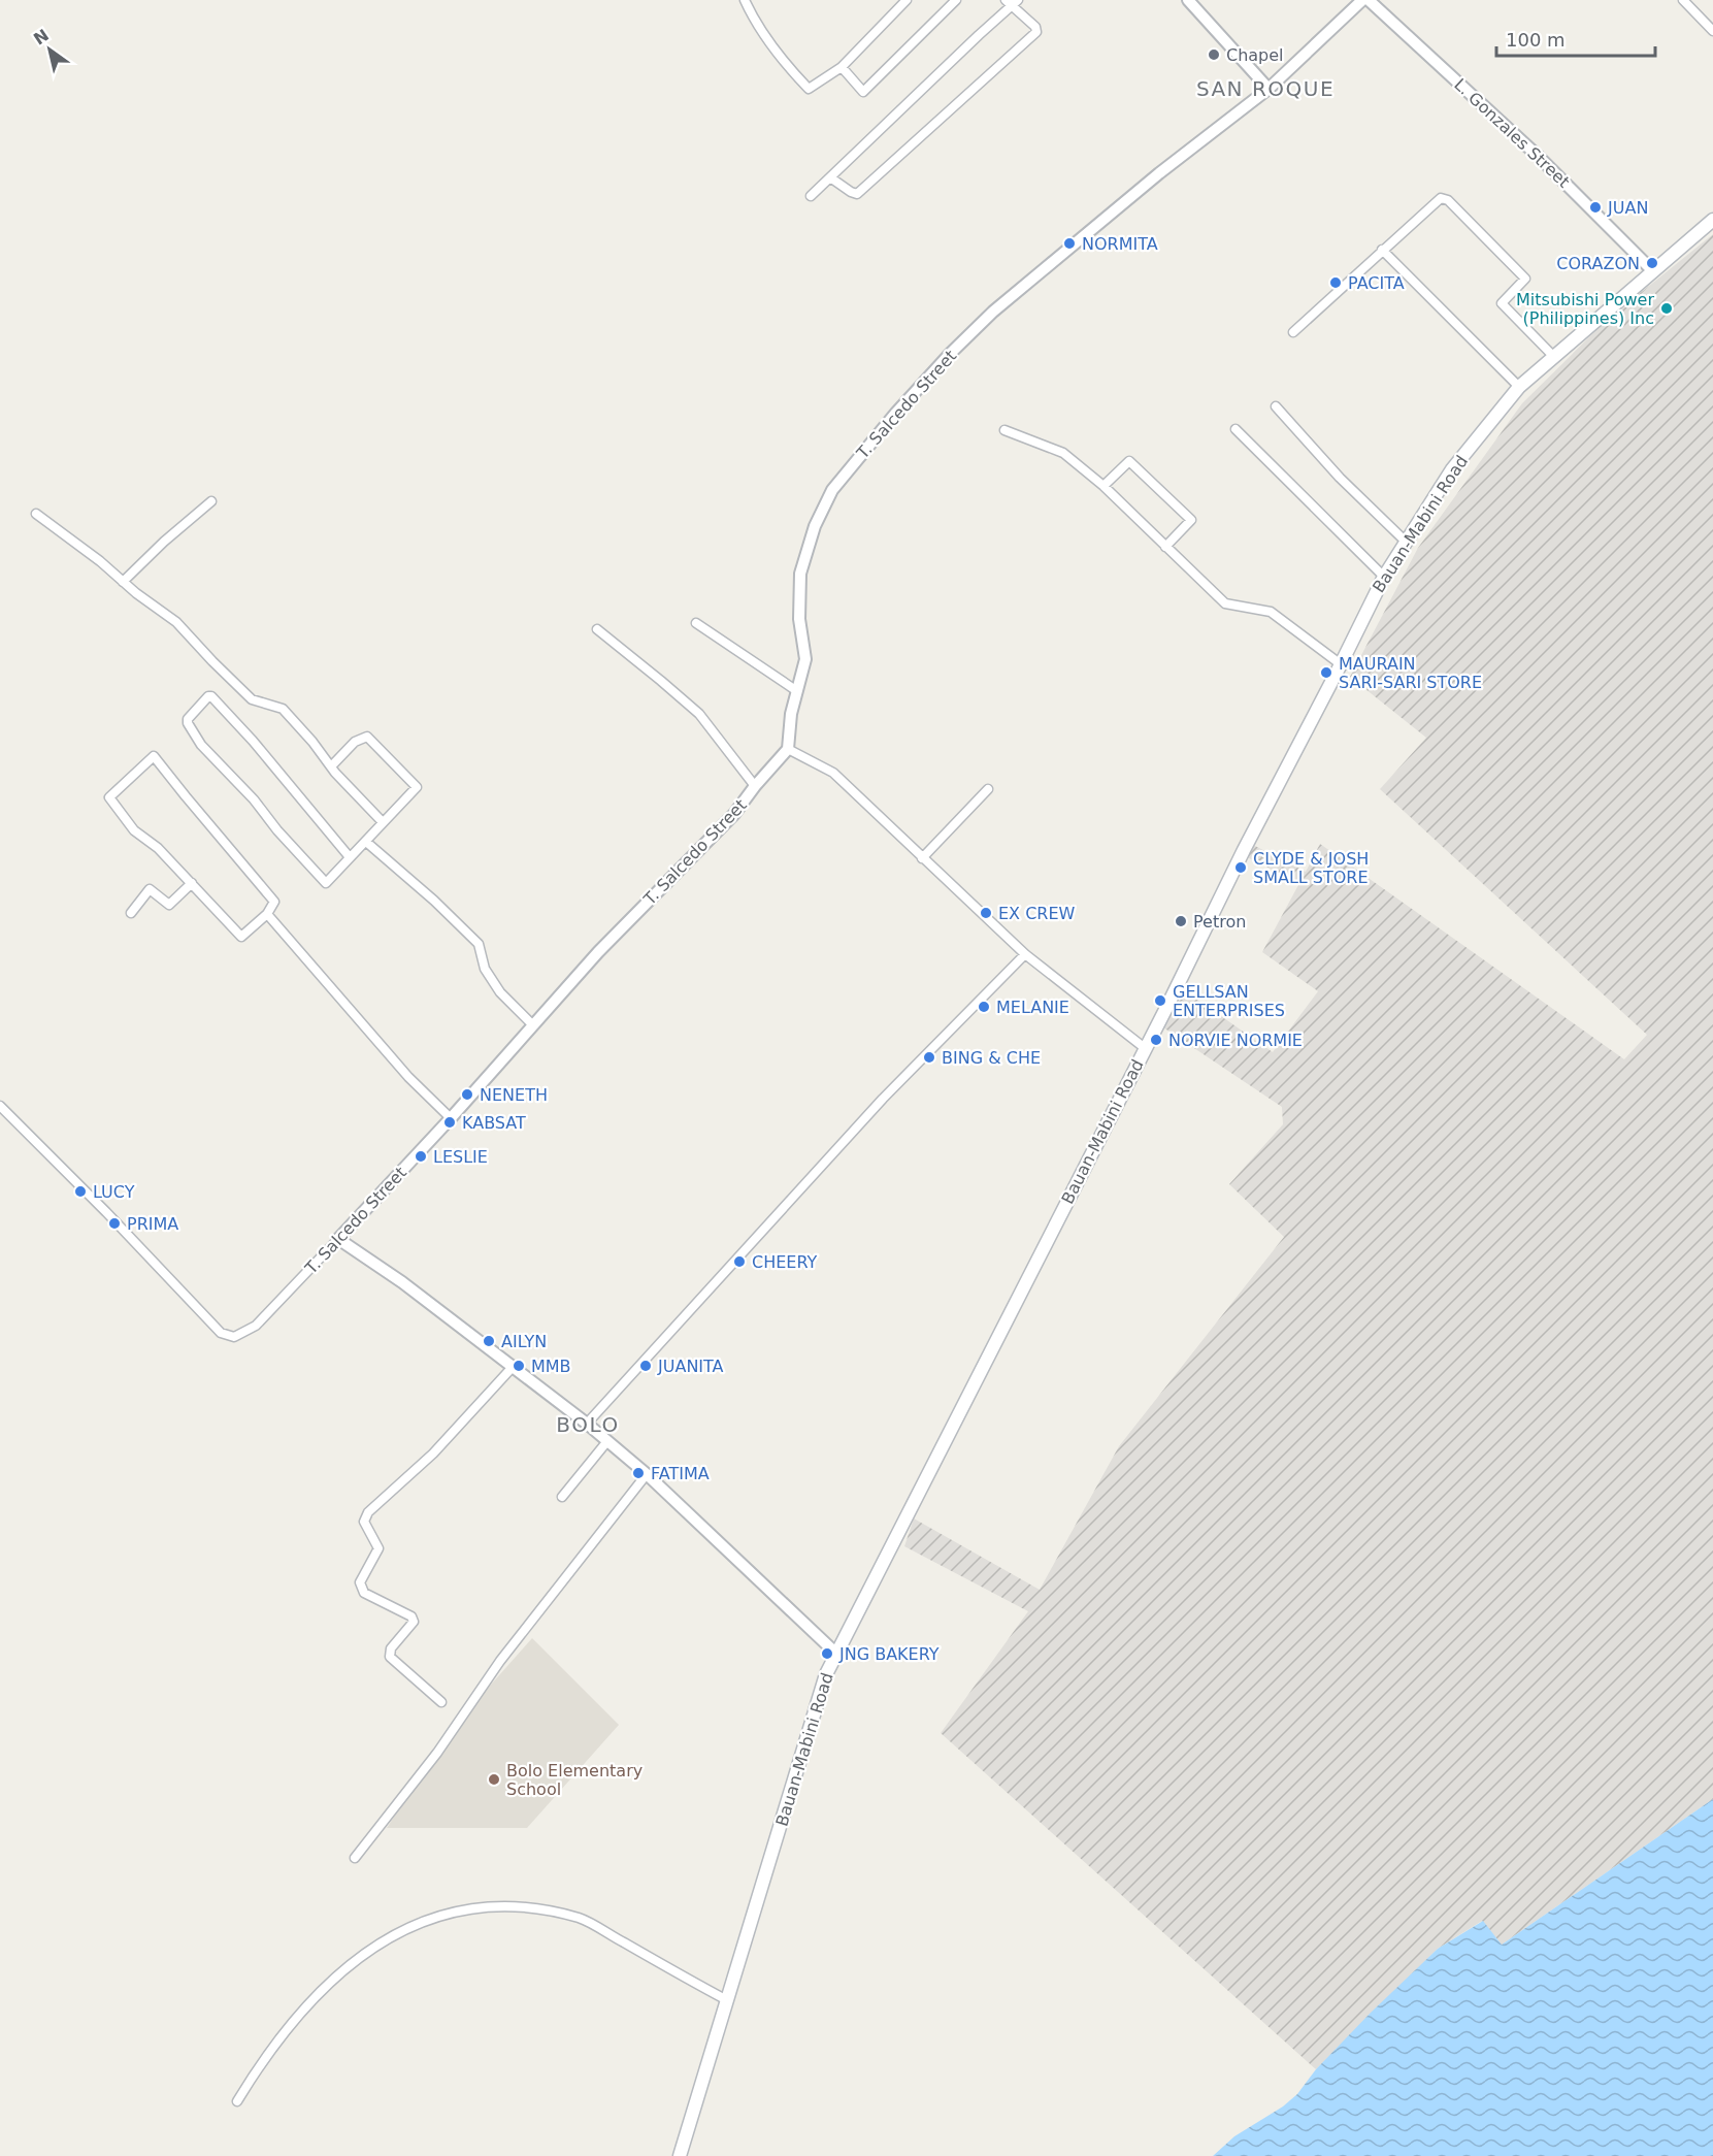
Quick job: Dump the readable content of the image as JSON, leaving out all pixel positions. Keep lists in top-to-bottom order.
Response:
{
  "streets": {
    "main road": ["Bauan-Mabini Road"],
    "street": ["L. Gonzales Street", "T. Salcedo Street"]
  },
  "crossings": [
    ["L. Gonzales Street", "Bauan-Mabini Road"]
  ],
  "districts": ["SAN ROQUE", "BOLO"],
  "places": [
    "Chapel",
    "JUAN",
    "NORMITA",
    "CORAZON",
    "PACITA",
    "Mitsubishi Power (Philippines) Inc",
    "MAURAIN SARI-SARI STORE",
    "CLYDE & JOSH SMALL STORE",
    "EX CREW",
    "Petron",
    "GELLSAN ENTERPRISES",
    "MELANIE",
    "NORVIE NORMIE",
    "BING & CHE",
    "NENETH",
    "KABSAT",
    "LESLIE",
    "LUCY",
    "PRIMA",
    "CHEERY",
    "AILYN",
    "MMB",
    "JUANITA",
    "FATIMA",
    "JNG BAKERY",
    "Bolo Elementary School"
  ],
  "scale_bar": "100 m",
  "north": "top left"
}
